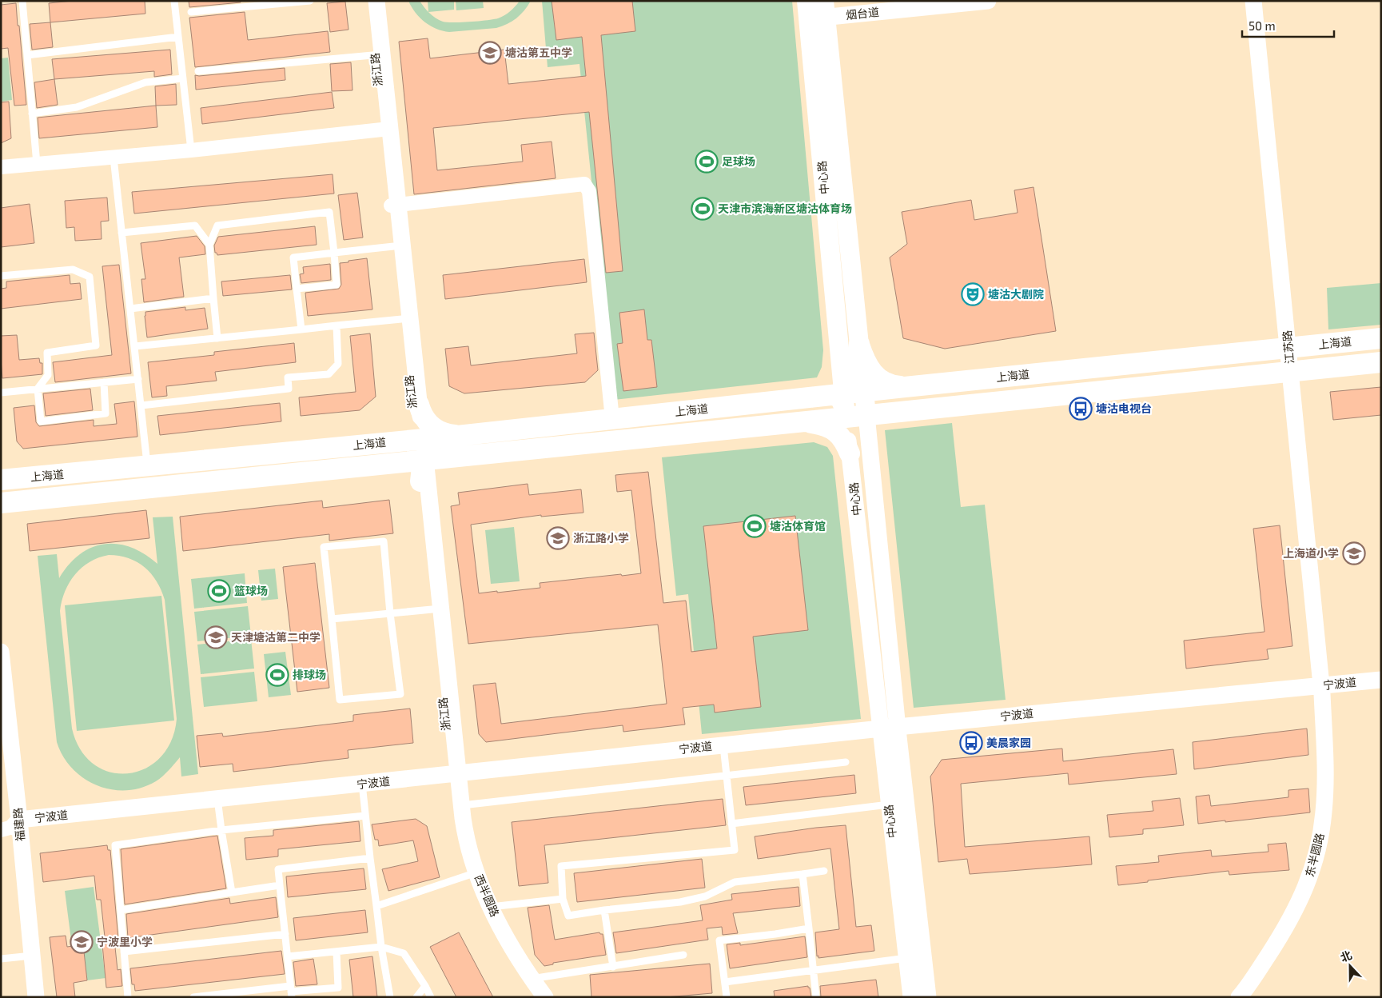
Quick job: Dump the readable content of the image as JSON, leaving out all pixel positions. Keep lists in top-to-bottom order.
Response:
{
  "streets": {
    "main road": ["中心路", "上海道"],
    "street": [
      "烟台道",
      "浙江路",
      "江苏路",
      "宁波道",
      "福建路",
      "东半圆路",
      "西半圆路"
    ]
  },
  "crossings": [
    ["烟台道", "中心路"],
    ["浙江路", "上海道"],
    ["浙江路", "宁波道"],
    ["浙江路", "西半圆路"],
    ["中心路", "上海道"],
    ["中心路", "宁波道"],
    ["上海道", "江苏路"],
    ["江苏路", "宁波道"],
    ["江苏路", "东半圆路"],
    ["宁波道", "福建路"],
    ["宁波道", "东半圆路"],
    ["宁波道", "西半圆路"]
  ],
  "places": {
    "school or university": [
      "塘沽第五中学",
      "浙江路小学",
      "上海道小学",
      "天津塘沽第二中学",
      "宁波里小学"
    ],
    "sports": [
      "足球场",
      "天津市滨海新区塘沽体育场",
      "塘沽体育馆",
      "篮球场",
      "排球场"
    ],
    "theatre": ["塘沽大剧院"],
    "bus stop": ["塘沽电视台", "美晨家园"]
  },
  "scale_bar": "50 m",
  "north": "top"
}
